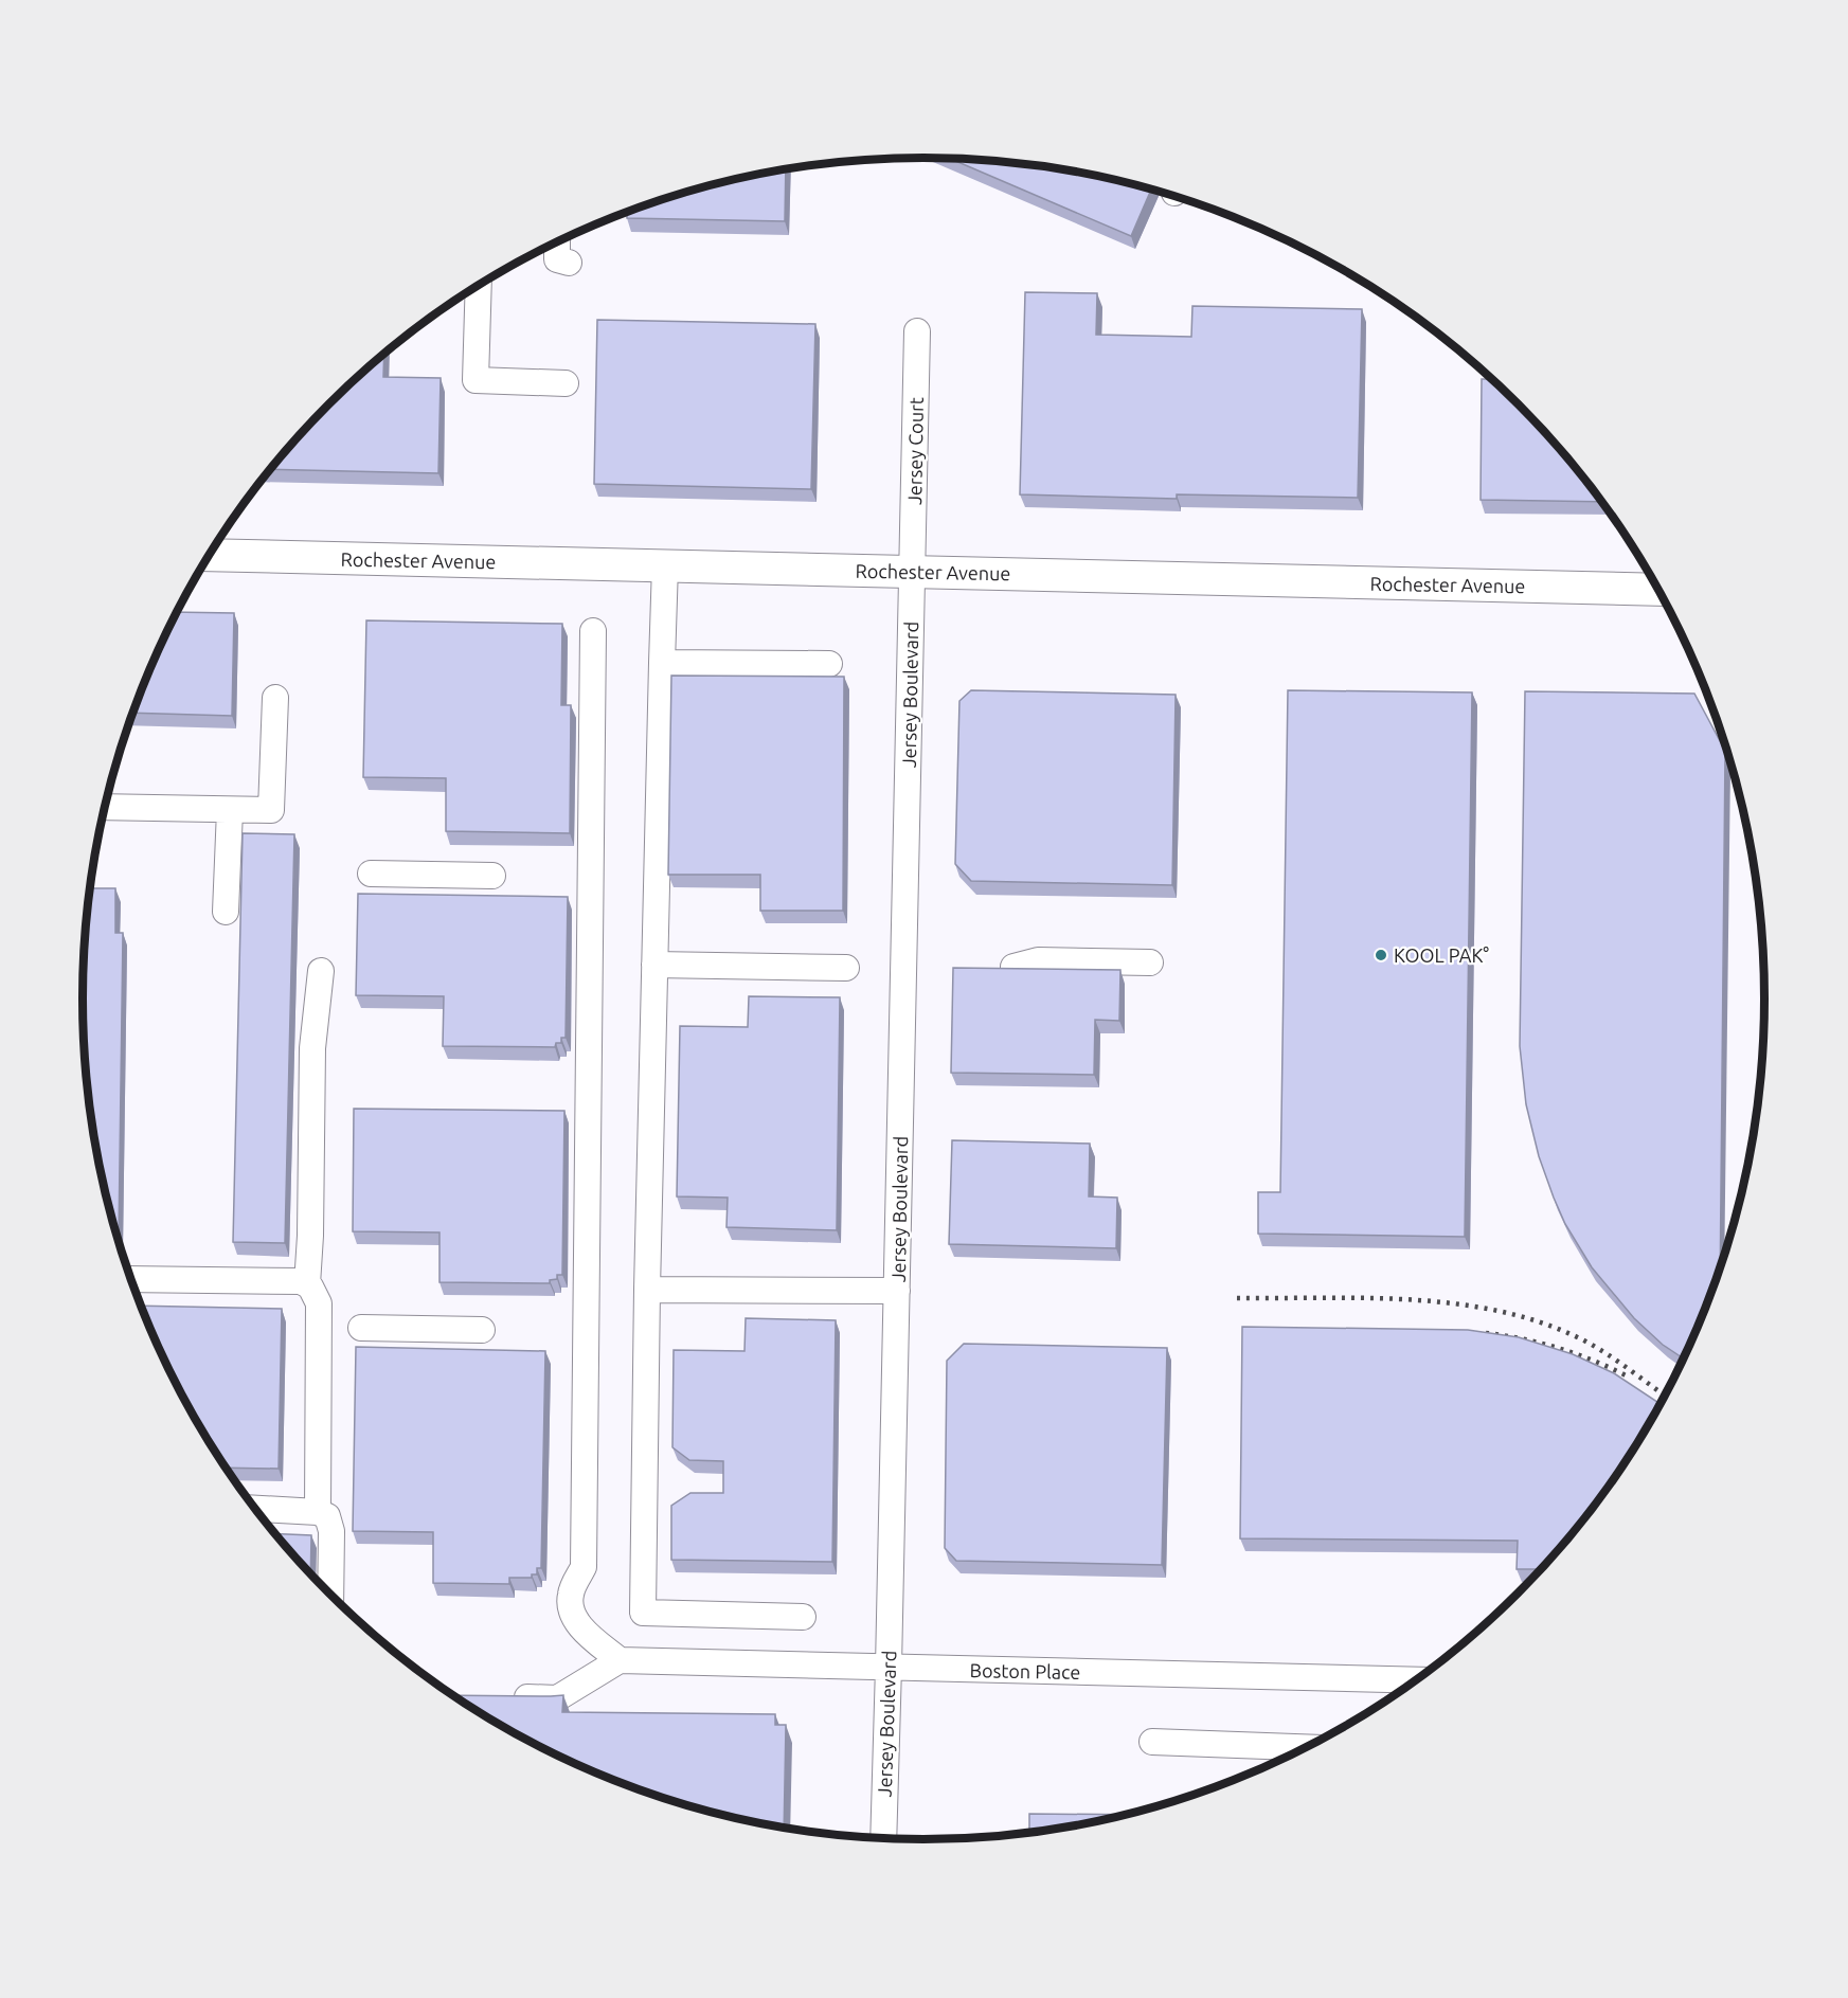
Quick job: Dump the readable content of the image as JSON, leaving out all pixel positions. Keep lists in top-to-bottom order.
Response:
{
  "streets": {
    "main road": ["Rochester Avenue"],
    "street": ["Jersey Court", "Jersey Boulevard", "Boston Place"]
  },
  "crossings": [
    ["Jersey Court", "Rochester Avenue"],
    ["Jersey Court", "Jersey Boulevard"],
    ["Rochester Avenue", "Jersey Boulevard"],
    ["Jersey Boulevard", "Boston Place"]
  ],
  "places": ["KOOL PAK°"]
}
